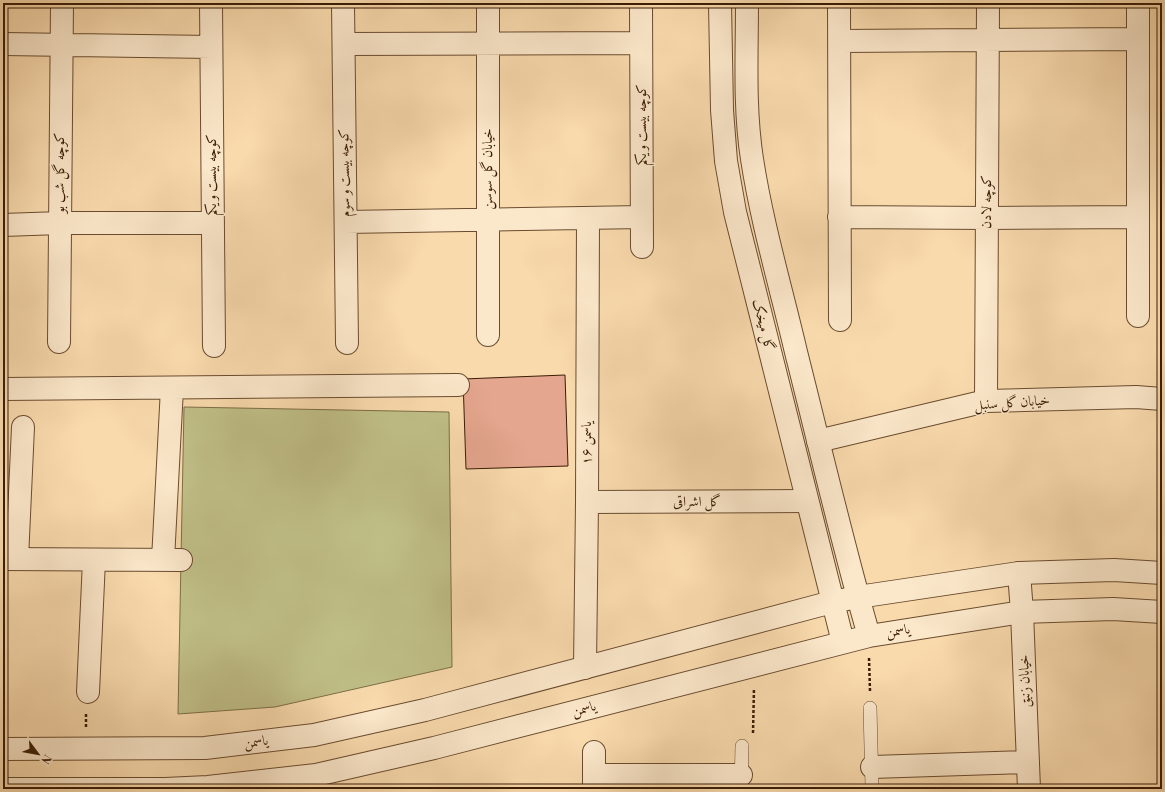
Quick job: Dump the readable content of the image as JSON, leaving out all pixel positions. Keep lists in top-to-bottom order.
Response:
{
  "streets": {
    "street": [
      "کوچه بیست و یکم",
      "خیابان گل سوسن",
      "کوچه گل شب بو",
      "کوچه بیست و سوم",
      "کوچه لادن",
      "گل میخک",
      "خیابان گل سنبل",
      "یاسمن ۱۶",
      "گل اشراقی",
      "یاسمن",
      "خیابان زنبق"
    ]
  },
  "crossings": [
    ["کوچه لادن", "خیابان گل سنبل"],
    ["گل میخک", "خیابان گل سنبل"],
    ["گل میخک", "گل اشراقی"],
    ["گل میخک", "یاسمن"],
    ["یاسمن ۱۶", "گل اشراقی"],
    ["یاسمن ۱۶", "یاسمن"],
    ["یاسمن", "خیابان زنبق"]
  ],
  "north": "bottom right"
}
